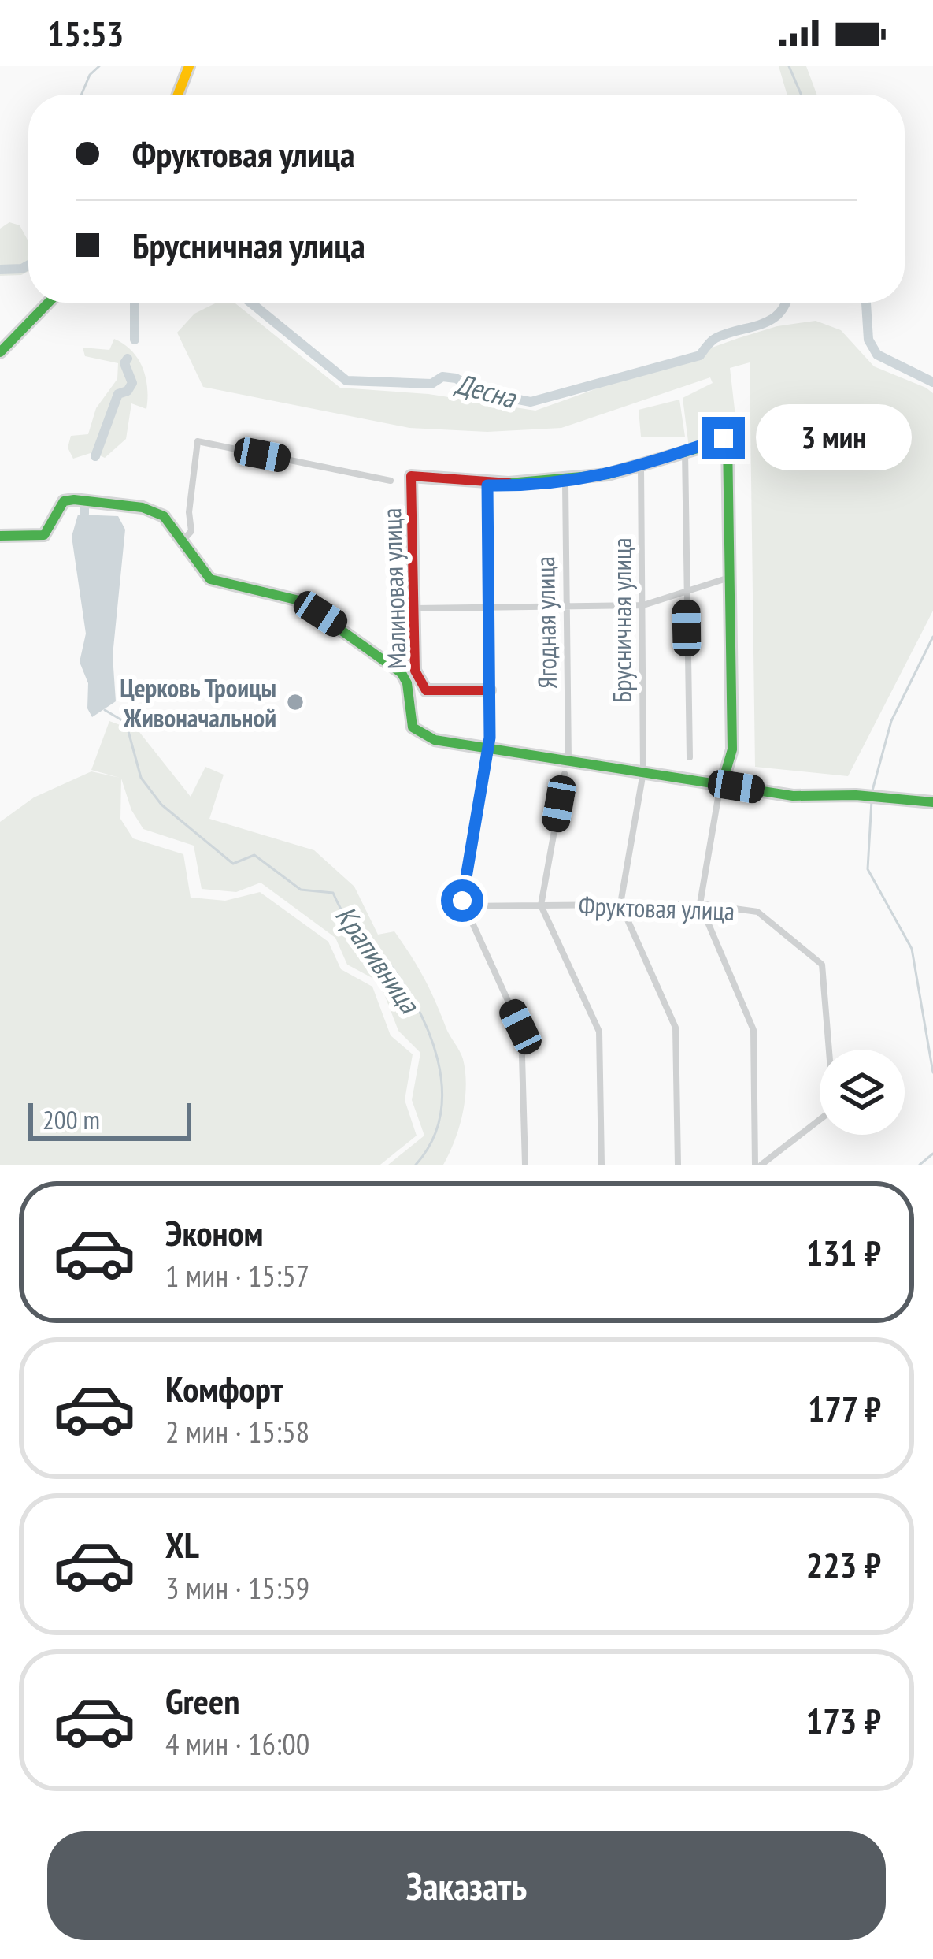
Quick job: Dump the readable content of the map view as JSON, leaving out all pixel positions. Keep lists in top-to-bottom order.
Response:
{
  "streets": {
    "street": [
      "Малиновая улица",
      "Брусничная улица",
      "Ягодная улица",
      "Фруктовая улица"
    ]
  },
  "crossings": [
    ["Брусничная улица", "Фруктовая улица"]
  ],
  "water": ["Десна", "Крапивница"],
  "places": ["Церковь Троицы Живоначальной"],
  "scale_bar": "200 m",
  "page": {
    "status": "15:53",
    "banner": ["Фруктовая улица", "Брусничная улица"],
    "bubble": "3 мин",
    "scale": "200 m",
    "list": [
      {
        "name": "Эконом",
        "note": "1 мин · 15:57",
        "value": "131 ₽"
      },
      {
        "name": "Комфорт",
        "note": "2 мин · 15:58",
        "value": "177 ₽"
      },
      {
        "name": "XL",
        "note": "3 мин · 15:59",
        "value": "223 ₽"
      },
      {
        "name": "Green",
        "note": "4 мин · 16:00",
        "value": "173 ₽"
      }
    ],
    "buttons": "Заказать"
  }
}
